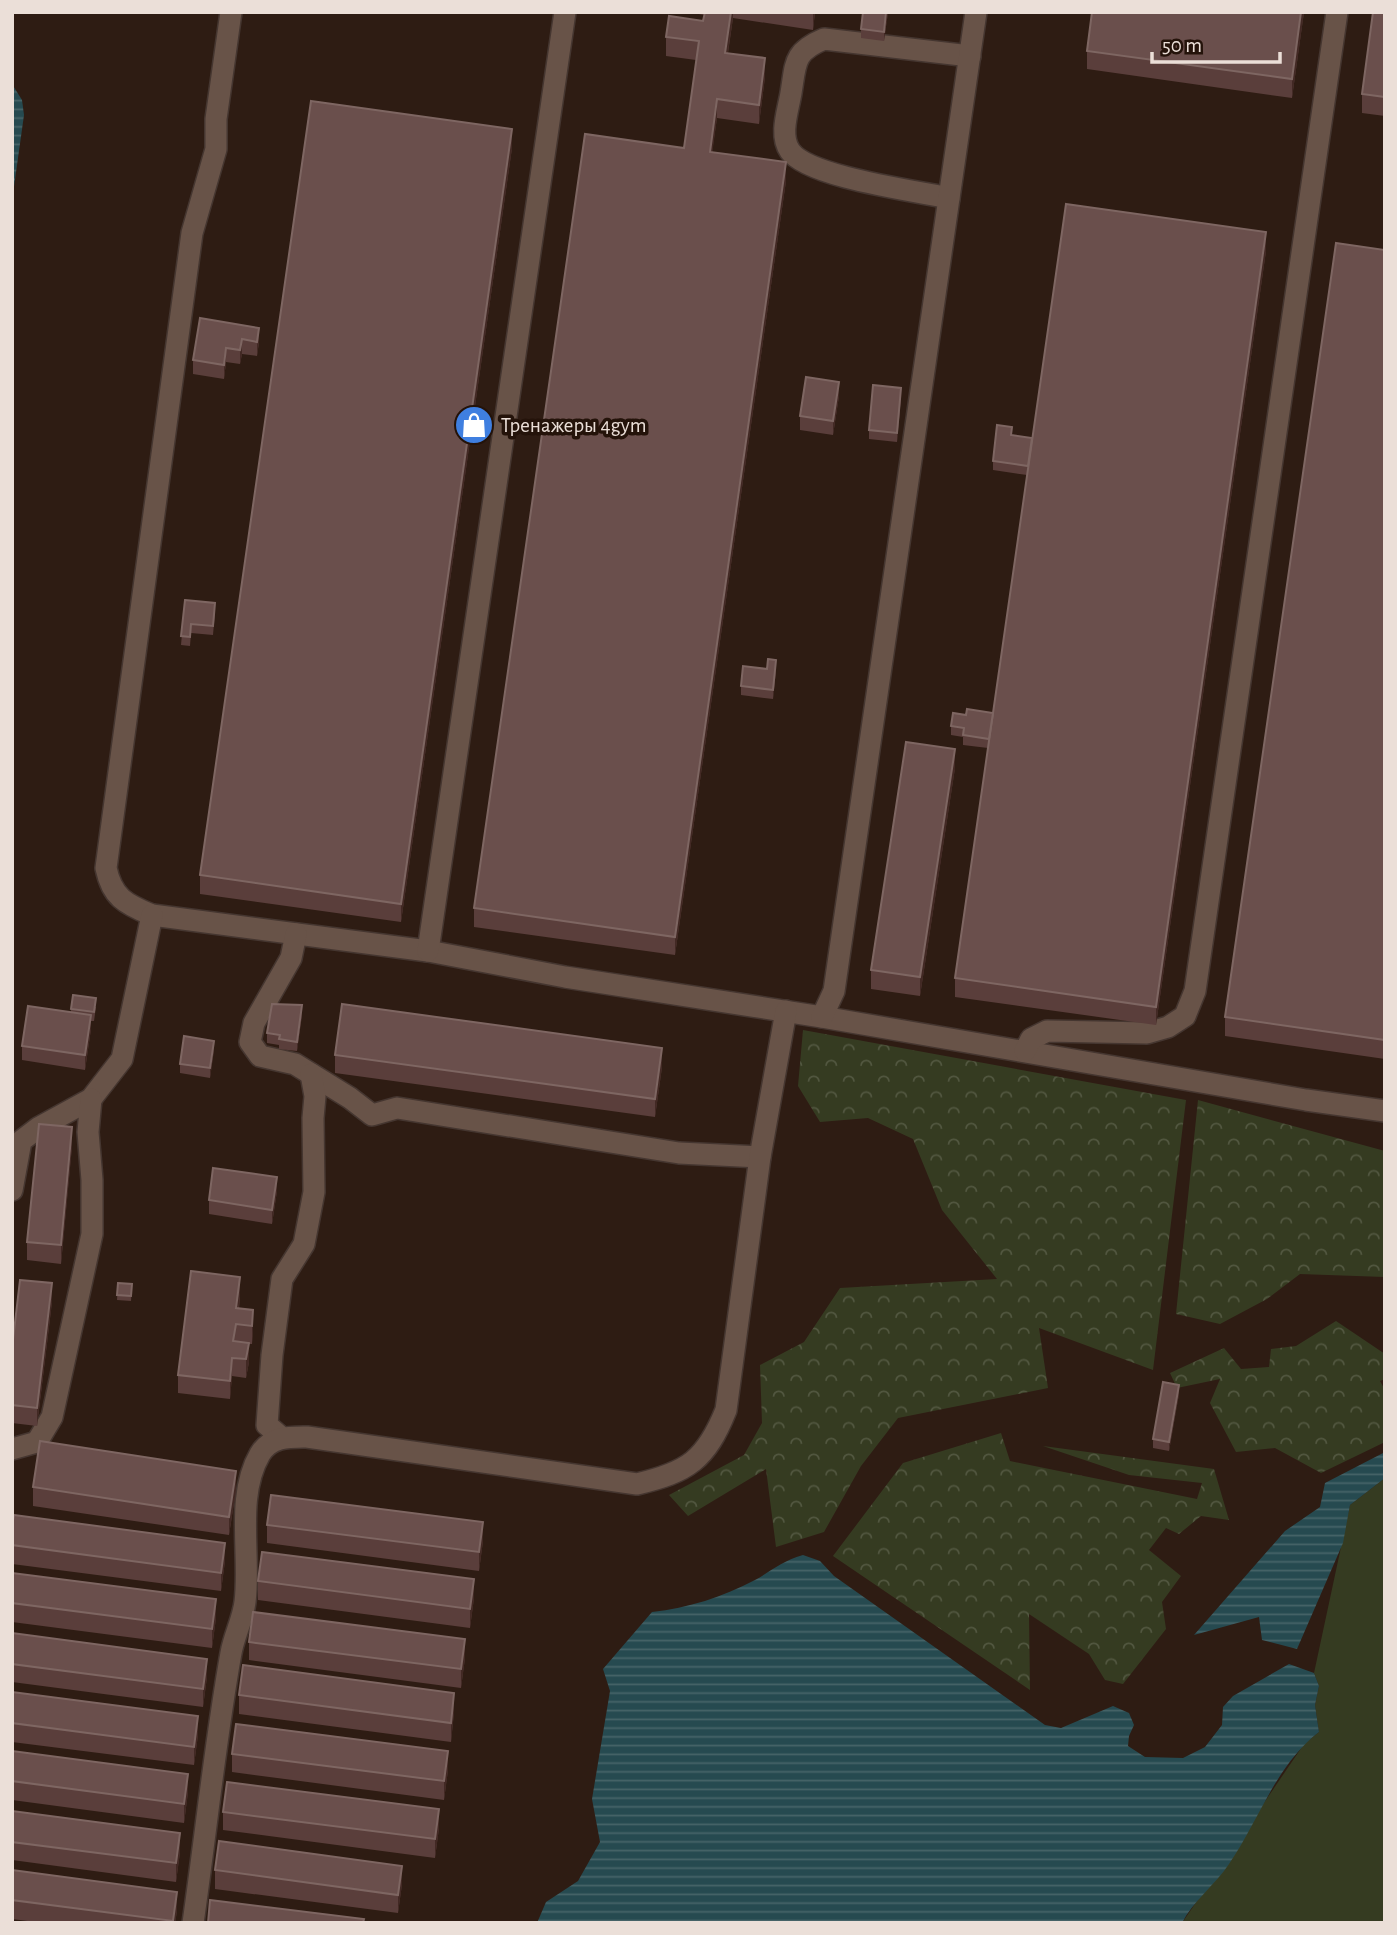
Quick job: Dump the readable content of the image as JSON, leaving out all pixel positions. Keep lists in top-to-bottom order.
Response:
{
  "places": {
    "shop": ["Тренажеры 4gym"]
  },
  "scale_bar": "50 m"
}
